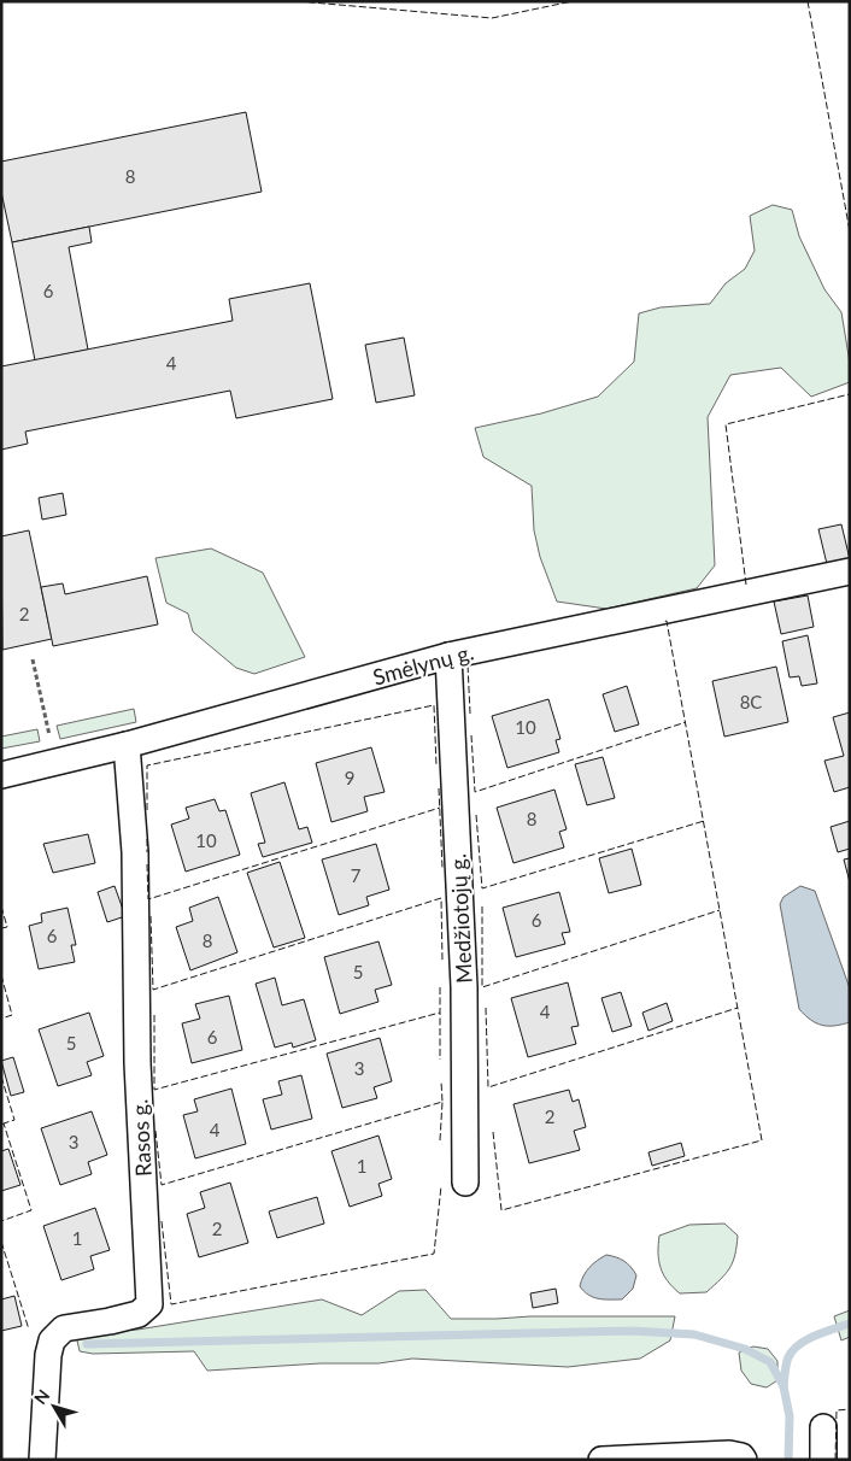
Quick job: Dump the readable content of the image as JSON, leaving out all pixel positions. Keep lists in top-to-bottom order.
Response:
{
  "streets": {
    "street": ["Smėlynų g.", "Medžiotojų g.", "Rasos g."]
  },
  "crossings": [
    ["Smėlynų g.", "Medžiotojų g."],
    ["Smėlynų g.", "Rasos g."]
  ],
  "house_numbers": [
    "8",
    "6",
    "4",
    "2",
    "8C",
    "10",
    "9",
    "8",
    "10",
    "7",
    "6",
    "6",
    "8",
    "5",
    "4",
    "6",
    "5",
    "3",
    "2",
    "4",
    "3",
    "1",
    "2",
    "1"
  ],
  "north": "top left"
}
